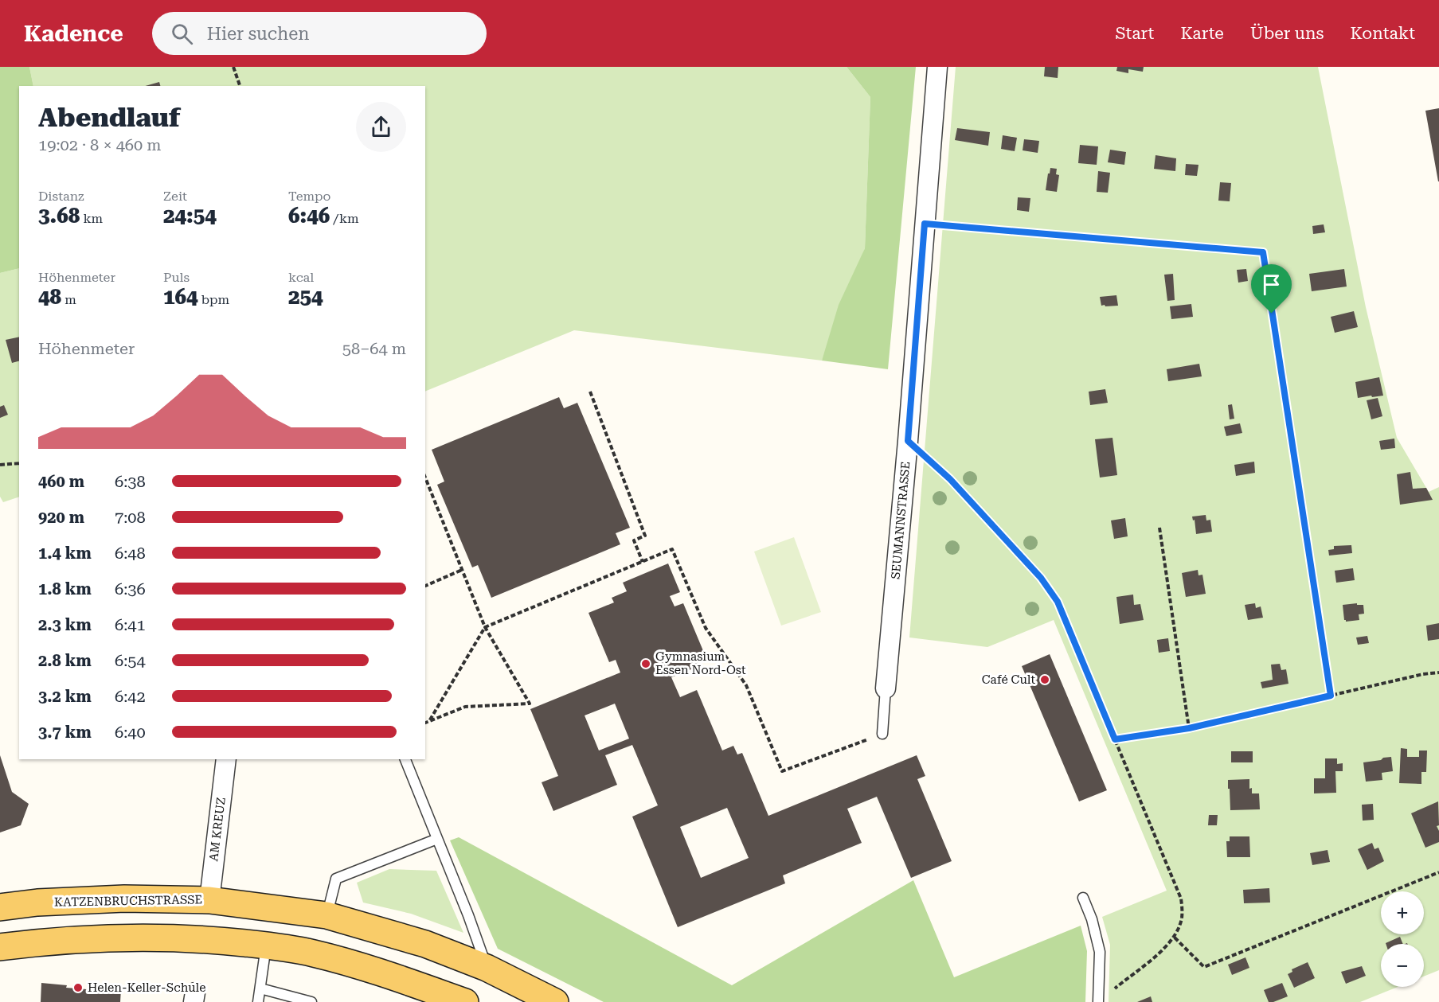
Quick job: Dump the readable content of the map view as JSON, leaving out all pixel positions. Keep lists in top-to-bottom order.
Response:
{
  "streets": {
    "main road": ["KATZENBRUCHSTRASSE"],
    "street": ["SEUMANNSTRASSE", "AM KREUZ"]
  },
  "crossings": [
    ["AM KREUZ", "KATZENBRUCHSTRASSE"]
  ],
  "places": ["Gymnasium Essen Nord-Ost", "Café Cult", "Helen-Keller-Schule"],
  "page": {
    "header": "Kadence",
    "search": "Hier suchen",
    "nav": [
      "Start",
      "Karte",
      "Über uns",
      "Kontakt"
    ],
    "heading": ["Abendlauf", "19:02 · 8 × 460 m"],
    "stats": [
      ["Distanz", "3.68 km"],
      ["Zeit", "24:54"],
      ["Tempo", "6:46 /km"],
      ["Höhenmeter", "48 m"],
      ["Puls", "164 bpm"],
      ["kcal", "254"]
    ],
    "chart": ["Höhenmeter", "58–64 m"],
    "list": [
      {
        "name": "460 m",
        "note": "6:38"
      },
      {
        "name": "920 m",
        "note": "7:08"
      },
      {
        "name": "1.4 km",
        "note": "6:48"
      },
      {
        "name": "1.8 km",
        "note": "6:36"
      },
      {
        "name": "2.3 km",
        "note": "6:41"
      },
      {
        "name": "2.8 km",
        "note": "6:54"
      },
      {
        "name": "3.2 km",
        "note": "6:42"
      },
      {
        "name": "3.7 km",
        "note": "6:40"
      }
    ],
    "map_buttons": ["+", "−"]
  }
}
